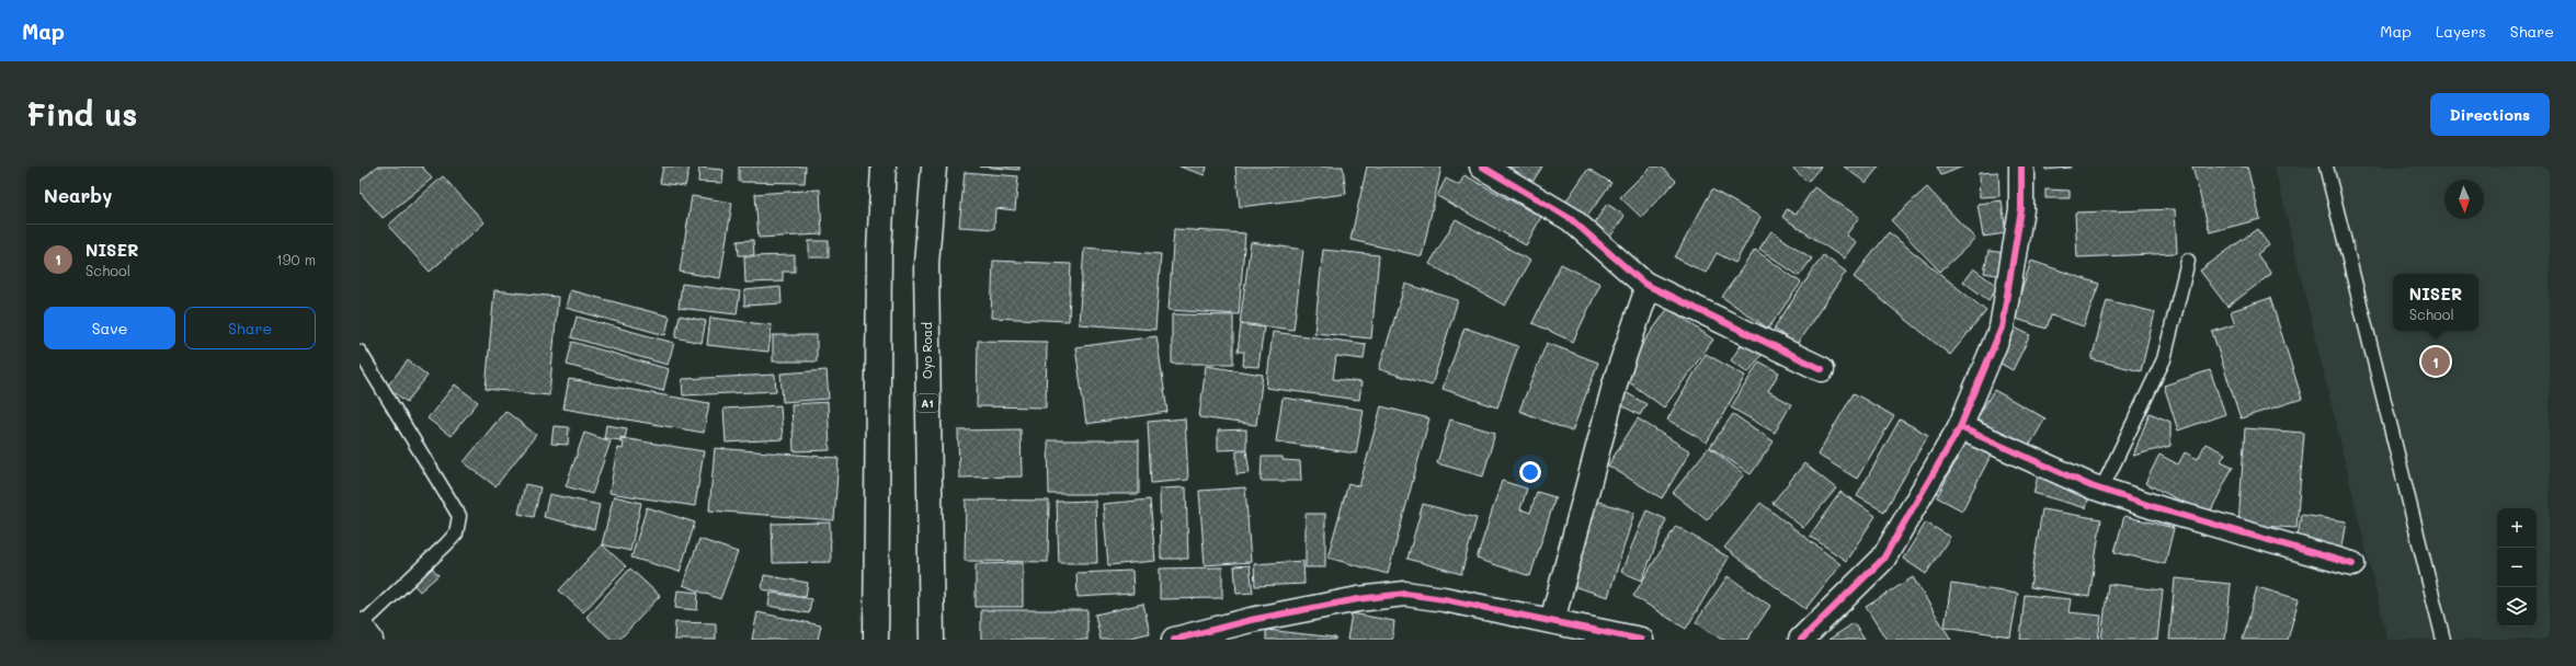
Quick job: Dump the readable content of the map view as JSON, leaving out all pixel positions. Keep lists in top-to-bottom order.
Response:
{
  "streets": {
    "main road": ["Oyo Road", "A1"]
  },
  "north": "bottom",
  "page": {
    "header": "Map",
    "nav": ["Map", "Layers", "Share"],
    "buttons": [
      "Directions",
      ["Save", "Share"]
    ],
    "title": "Find us",
    "heading": "Nearby",
    "list": [
      {
        "mark": "1",
        "name": "NISER",
        "note": "School",
        "value": "190 m"
      }
    ],
    "popup": ["NISER", "School"],
    "pins": "1",
    "map_buttons": ["+", "−"]
  }
}
